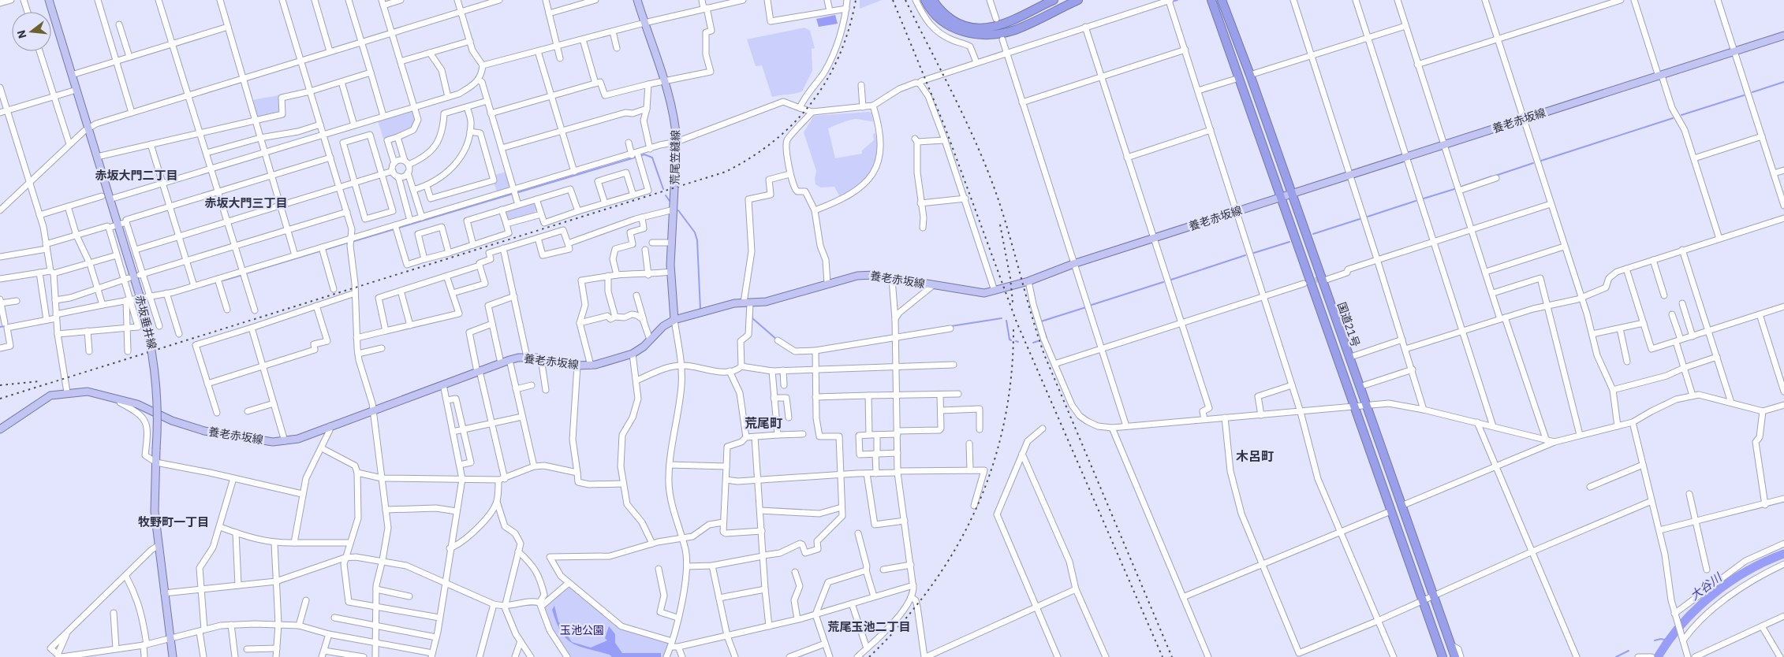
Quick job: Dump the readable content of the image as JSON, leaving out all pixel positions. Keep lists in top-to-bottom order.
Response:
{
  "streets": {
    "highway": ["国道21号"],
    "main road": ["養老赤坂線", "荒尾笠縫線", "赤坂垂井線"]
  },
  "crossings": [
    ["養老赤坂線", "荒尾笠縫線"],
    ["養老赤坂線", "国道21号"]
  ],
  "districts": [
    "赤坂大門二丁目",
    "赤坂大門三丁目",
    "荒尾町",
    "木呂町",
    "牧野町一丁目",
    "荒尾玉池二丁目"
  ],
  "water": ["大谷川"],
  "parks": ["玉池公園"],
  "north": "left"
}
